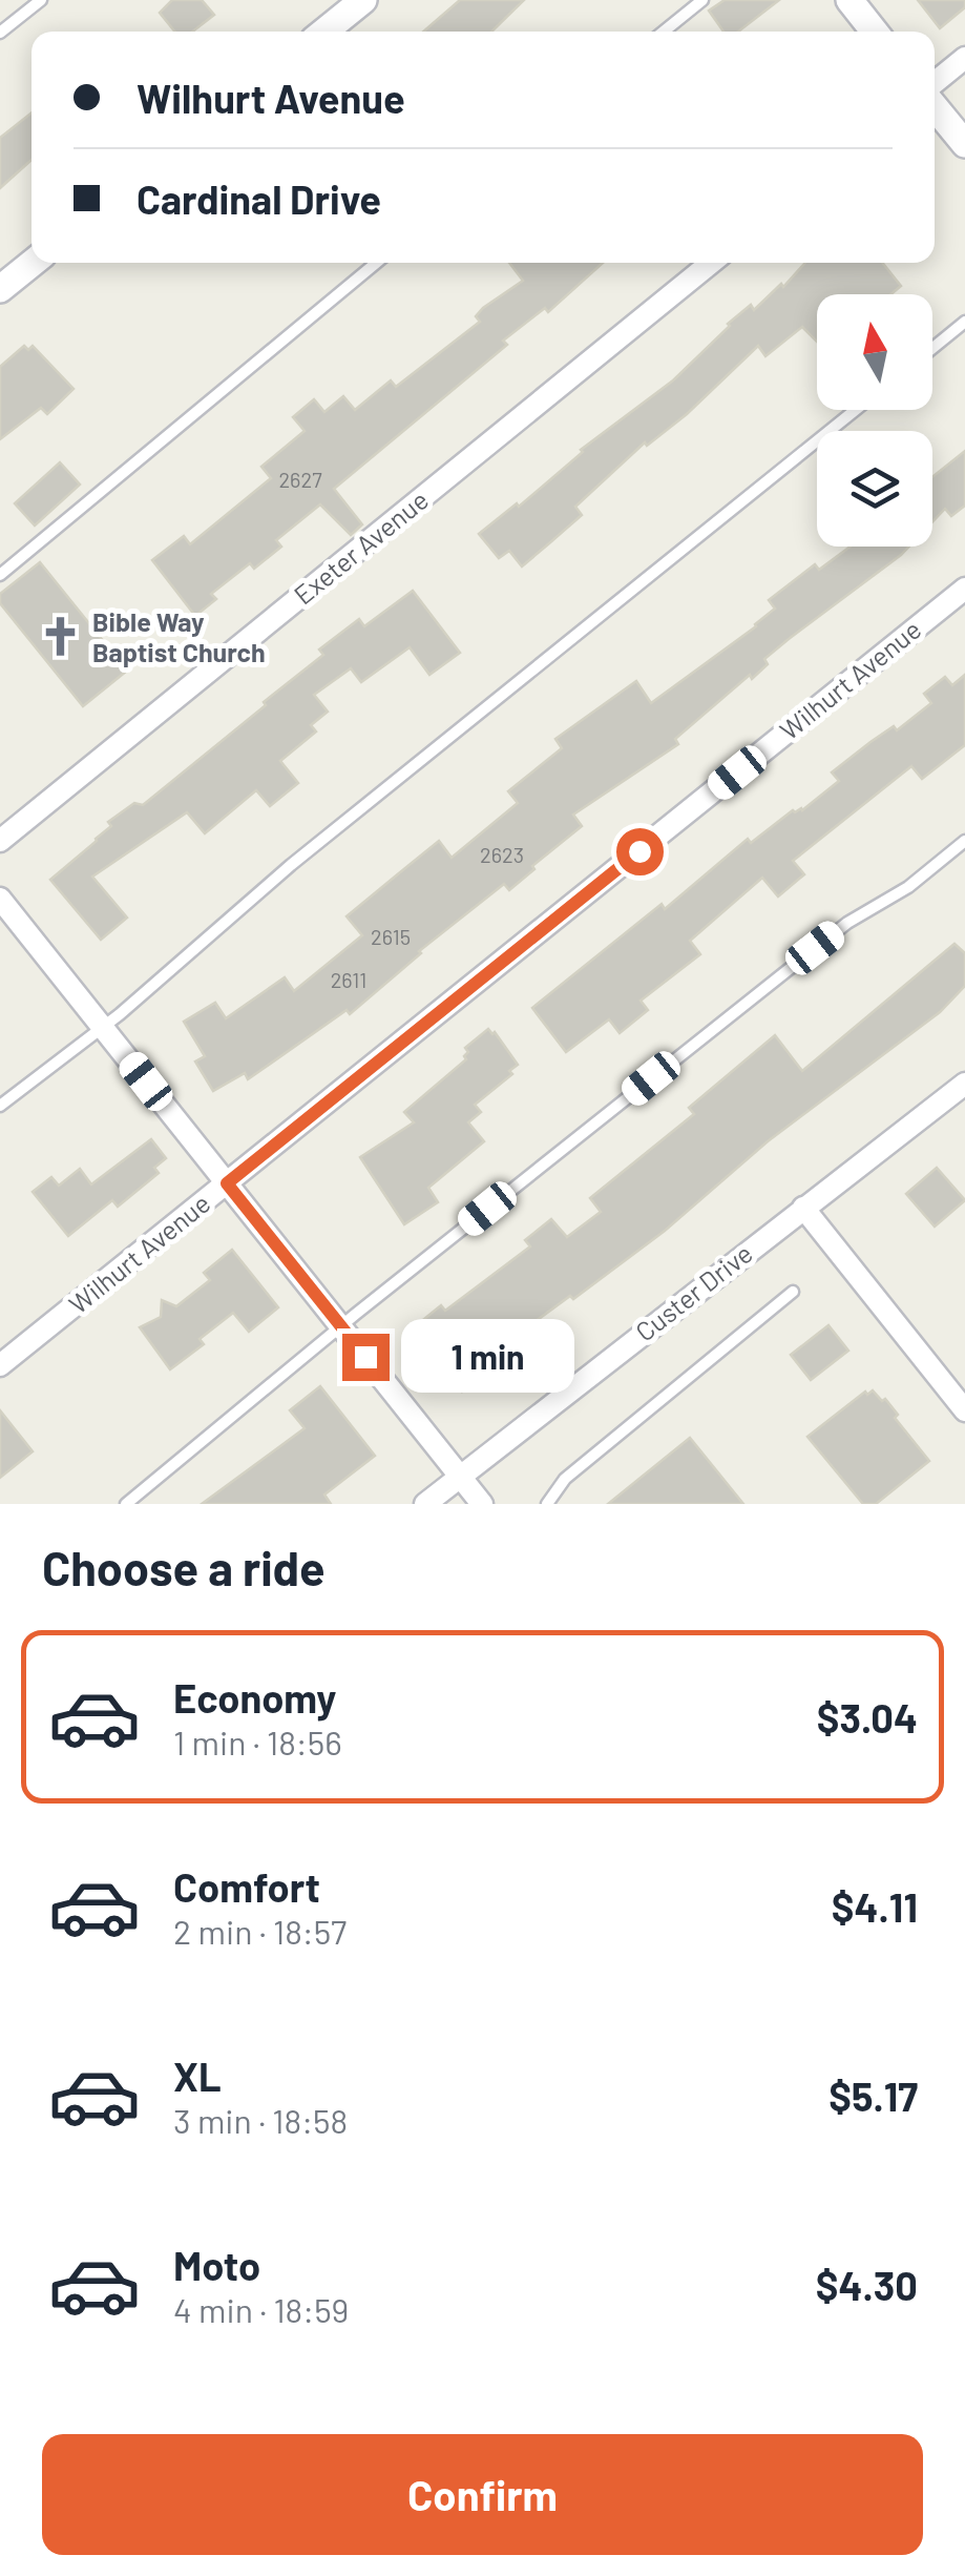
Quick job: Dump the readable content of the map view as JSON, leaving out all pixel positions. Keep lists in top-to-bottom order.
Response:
{
  "streets": {
    "street": ["Exeter Avenue", "Wilhurt Avenue", "Custer Drive"]
  },
  "places": {
    "church": ["Bible Way Baptist Church"]
  },
  "house_numbers": [
    "2627",
    "2623",
    "2615",
    "2611"
  ],
  "north": "top",
  "page": {
    "banner": ["Wilhurt Avenue", "Cardinal Drive"],
    "bubble": "1 min",
    "heading": "Choose a ride",
    "list": [
      {
        "name": "Economy",
        "note": "1 min · 18:56",
        "value": "$3.04"
      },
      {
        "name": "Comfort",
        "note": "2 min · 18:57",
        "value": "$4.11"
      },
      {
        "name": "XL",
        "note": "3 min · 18:58",
        "value": "$5.17"
      },
      {
        "name": "Moto",
        "note": "4 min · 18:59",
        "value": "$4.30"
      }
    ],
    "buttons": "Confirm"
  }
}
